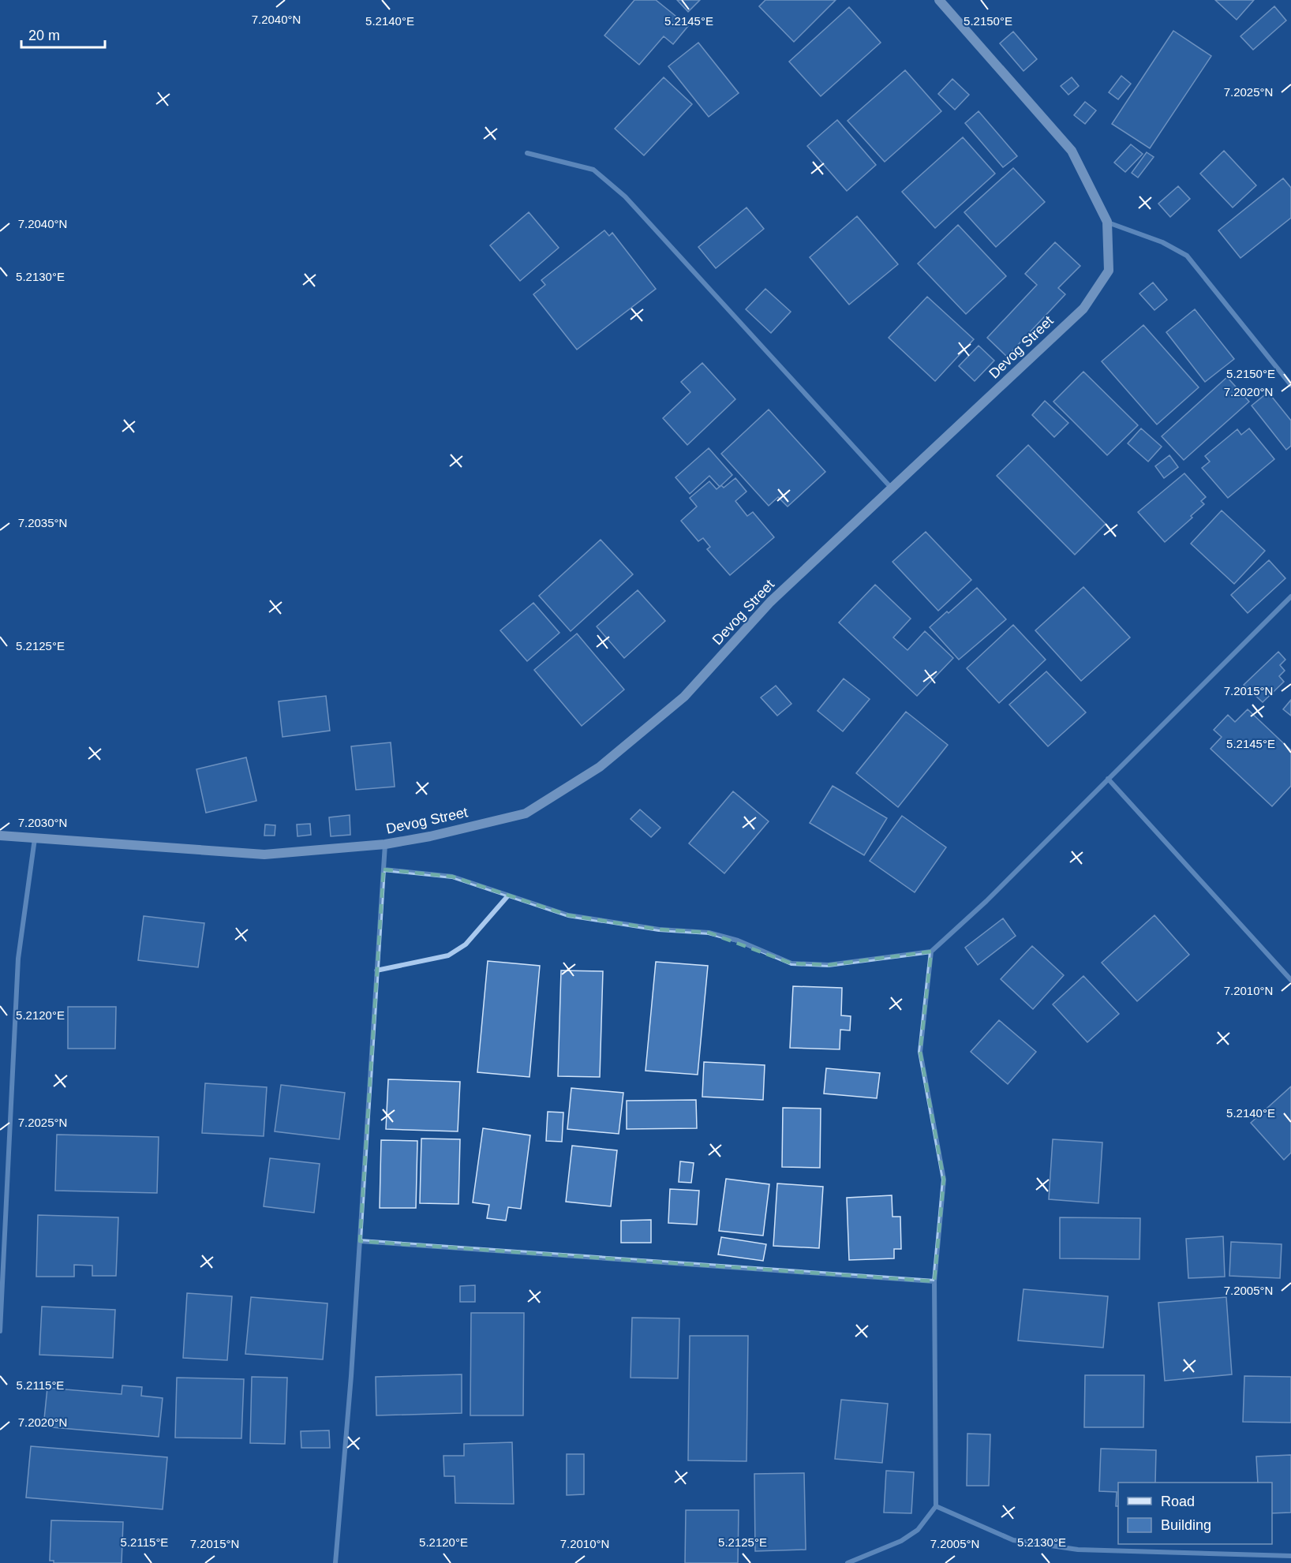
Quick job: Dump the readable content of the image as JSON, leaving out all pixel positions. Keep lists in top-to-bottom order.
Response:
{
  "streets": {
    "street": ["Devog Street"]
  },
  "legend": ["Road", "Building"],
  "scale_bar": "20 m",
  "coordinates": [
    "7.2040°N",
    "5.2150°E",
    "5.2140°E",
    "5.2145°E",
    "7.2025°N",
    "5.2130°E",
    "7.2020°N",
    "7.2035°N",
    "5.2125°E",
    "7.2015°N",
    "7.2030°N",
    "7.2010°N",
    "5.2120°E",
    "7.2005°N",
    "5.2115°E"
  ]
}
